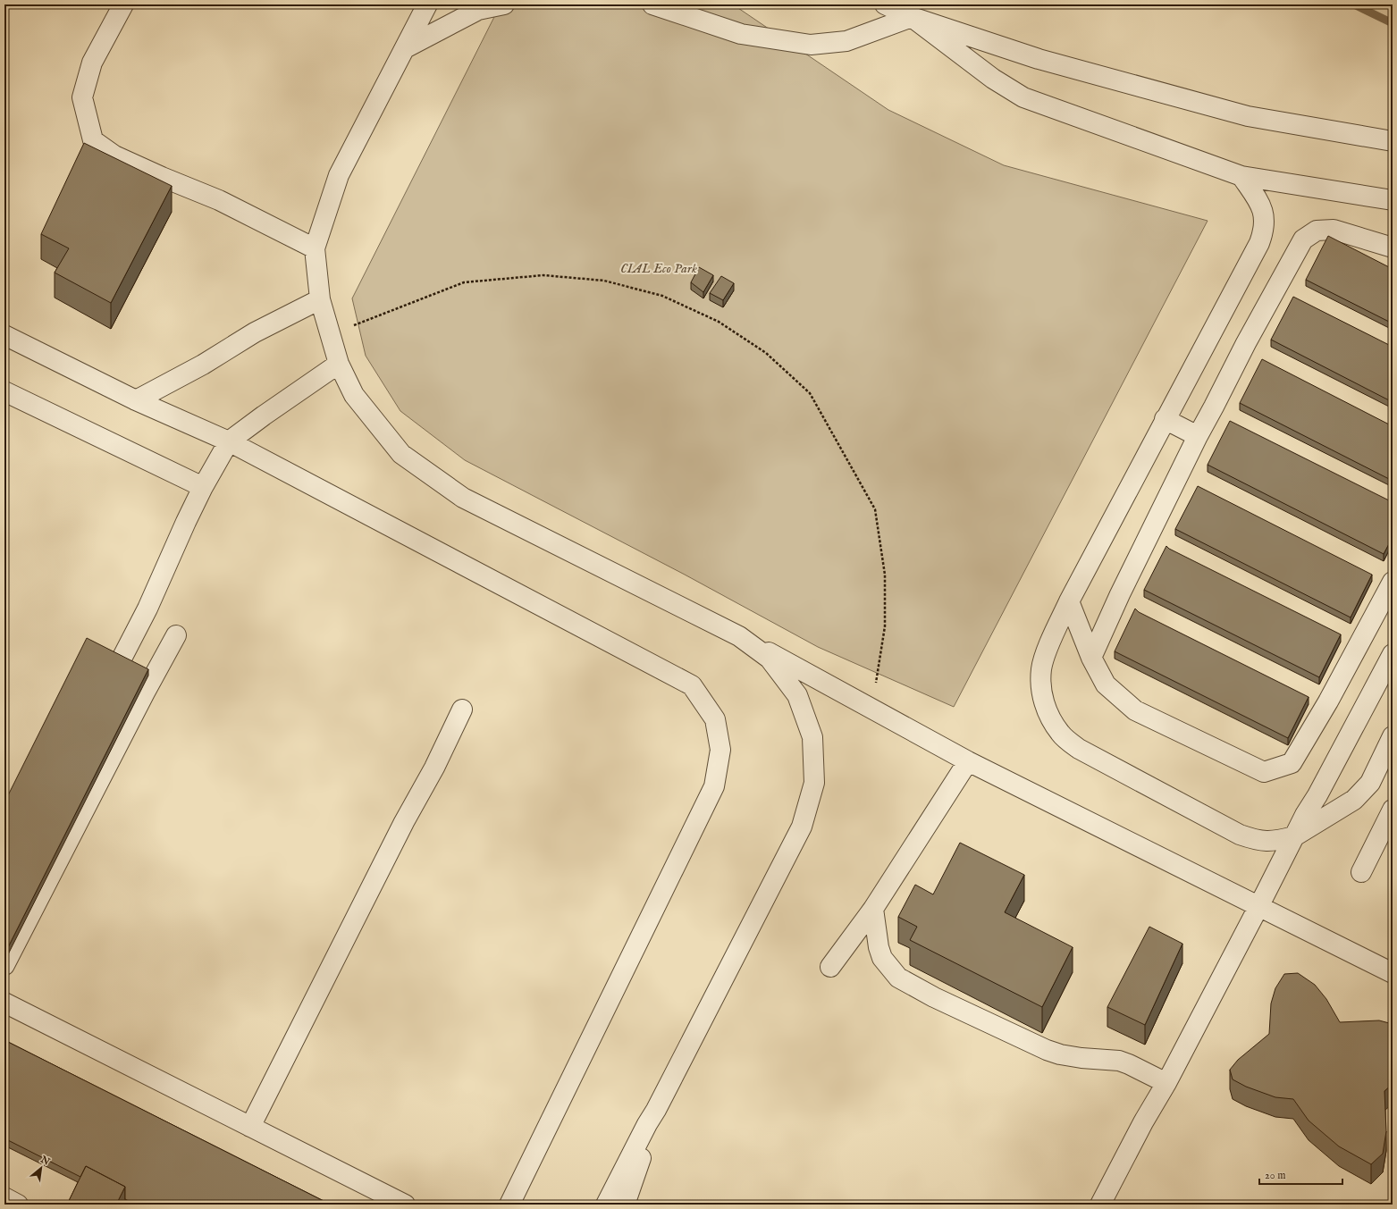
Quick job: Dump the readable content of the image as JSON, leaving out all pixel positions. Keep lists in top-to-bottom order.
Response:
{
  "parks": ["CIAL Eco Park"],
  "scale_bar": "20 m",
  "north": "top right"
}
